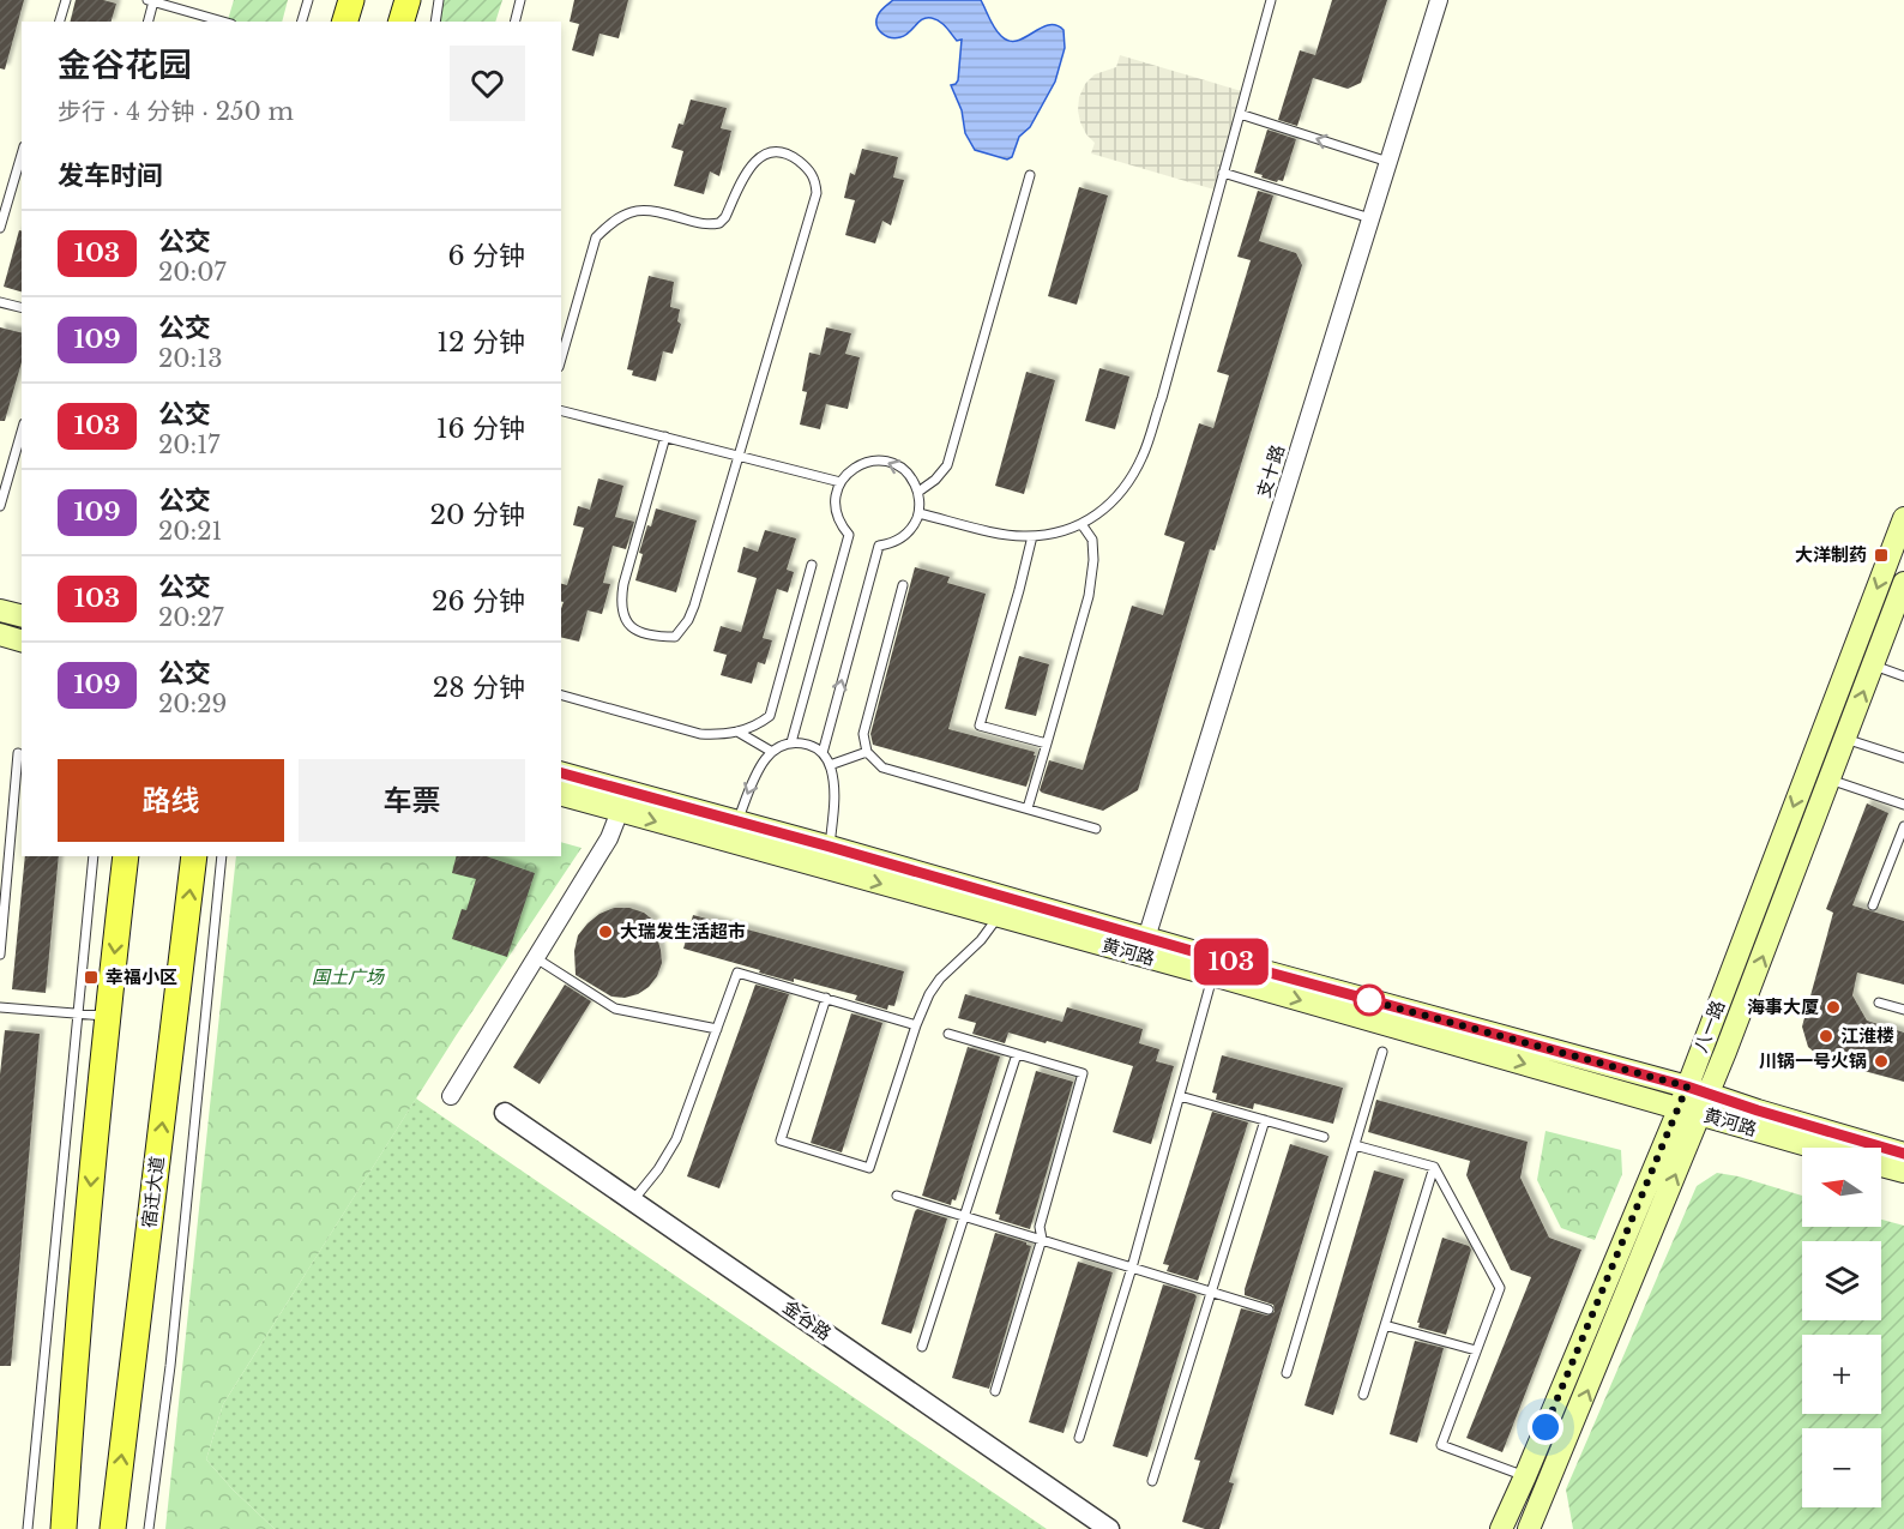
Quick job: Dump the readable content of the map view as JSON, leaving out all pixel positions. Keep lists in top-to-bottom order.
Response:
{
  "streets": {
    "main road": ["黄河路", "八一路", "宿迁大道"],
    "street": ["支十路", "金谷路"]
  },
  "crossings": [
    ["支十路", "黄河路"],
    ["黄河路", "八一路"]
  ],
  "parks": ["国土广场"],
  "places": {
    "transit": ["大洋制药", "幸福小区"],
    "other": [
      "大瑞发生活超市",
      "海事大厦",
      "江淮楼",
      "川锅一号火锅"
    ]
  },
  "lines": ["bus line 103"],
  "north": "left",
  "page": {
    "on_map": "103",
    "heading": [
      ["金谷花园", "步行 · 4 分钟 · 250 m"],
      "发车时间"
    ],
    "list": [
      {
        "mark": "103",
        "name": "公交",
        "note": "20:07",
        "value": "6 分钟"
      },
      {
        "mark": "109",
        "name": "公交",
        "note": "20:13",
        "value": "12 分钟"
      },
      {
        "mark": "103",
        "name": "公交",
        "note": "20:17",
        "value": "16 分钟"
      },
      {
        "mark": "109",
        "name": "公交",
        "note": "20:21",
        "value": "20 分钟"
      },
      {
        "mark": "103",
        "name": "公交",
        "note": "20:27",
        "value": "26 分钟"
      },
      {
        "mark": "109",
        "name": "公交",
        "note": "20:29",
        "value": "28 分钟"
      }
    ],
    "buttons": ["路线", "车票"],
    "map_buttons": ["+", "−"]
  }
}
